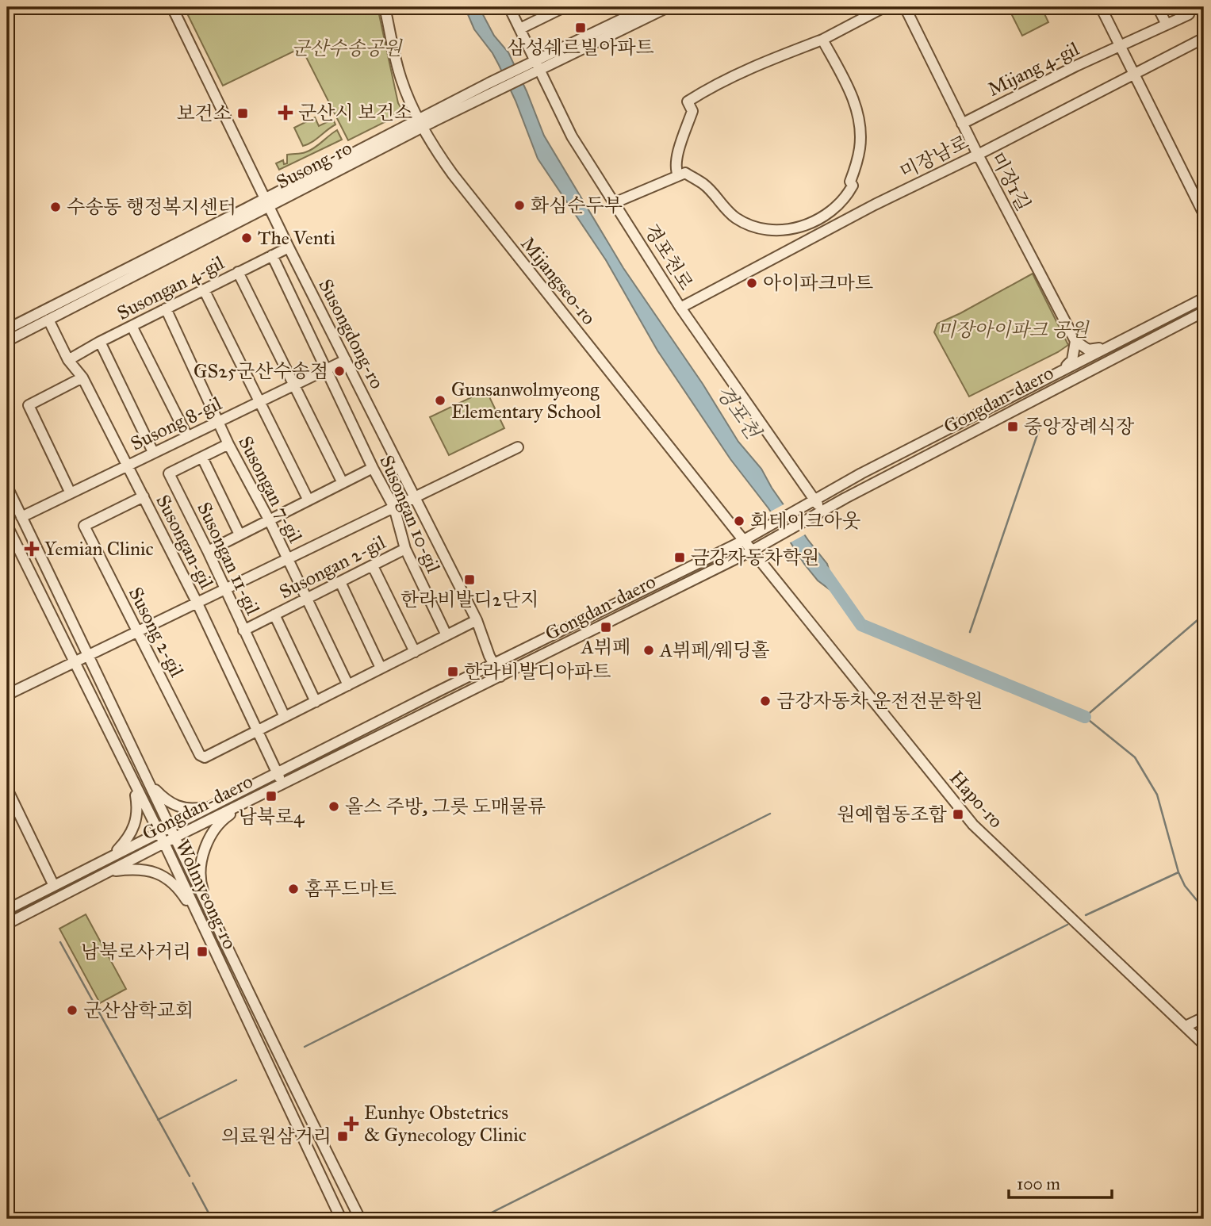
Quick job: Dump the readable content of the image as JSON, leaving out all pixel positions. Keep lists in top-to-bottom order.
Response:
{
  "streets": {
    "street": [
      "Mijang 4-gil",
      "미장남로",
      "Susong-ro",
      "미장1길",
      "경포천로",
      "Mijangseo-ro",
      "Susongan 4-gil",
      "Susongdong-ro",
      "Gongdan-daero",
      "Susong 8-gil",
      "Susongan 7-gil",
      "Susongan 10-gil",
      "Susongan-gil",
      "Susongan 11-gil",
      "Susongan 2-gil",
      "Susong 2-gil",
      "Hapo-ro",
      "Wolmyeong-ro"
    ]
  },
  "crossings": [
    ["Mijang 4-gil", "미장1길"],
    ["미장남로", "미장1길"],
    ["미장남로", "경포천로"],
    ["Susong-ro", "경포천로"],
    ["Susong-ro", "Mijangseo-ro"],
    ["Susong-ro", "Susongdong-ro"],
    ["Susong-ro", "Susongan-gil"],
    ["경포천로", "Gongdan-daero"],
    ["Mijangseo-ro", "Gongdan-daero"],
    ["Mijangseo-ro", "Hapo-ro"],
    ["Susongan 4-gil", "Susongdong-ro"],
    ["Susongan 4-gil", "Susongan 7-gil"],
    ["Susongan 4-gil", "Susongan 10-gil"],
    ["Susongan 4-gil", "Susongan-gil"],
    ["Susongdong-ro", "Gongdan-daero"],
    ["Susongdong-ro", "Susong 8-gil"],
    ["Susongdong-ro", "Susong 2-gil"],
    ["Gongdan-daero", "Susongan-gil"],
    ["Gongdan-daero", "Hapo-ro"],
    ["Gongdan-daero", "Wolmyeong-ro"],
    ["Susong 8-gil", "Susongan 7-gil"],
    ["Susong 8-gil", "Susongan 10-gil"],
    ["Susong 8-gil", "Susongan-gil"],
    ["Susong 8-gil", "Wolmyeong-ro"],
    ["Susongan 7-gil", "Susongan 11-gil"],
    ["Susongan 7-gil", "Susongan 2-gil"],
    ["Susongan 7-gil", "Susong 2-gil"],
    ["Susongan 10-gil", "Susongan 2-gil"],
    ["Susongan 10-gil", "Susong 2-gil"],
    ["Susongan-gil", "Susong 2-gil"],
    ["Susongan 11-gil", "Susongan 2-gil"],
    ["Susongan 11-gil", "Susong 2-gil"]
  ],
  "water": ["경포천"],
  "parks": ["군산수송공원", "미장아이파크 공원"],
  "places": {
    "transit": [
      "삼성쉐르빌아파트",
      "보건소",
      "중앙장례식장",
      "금강자동차학원",
      "한라비발디2단지",
      "A뷔페",
      "한라비발디아파트",
      "남북로4",
      "원예협동조합",
      "남북로사거리",
      "의료원삼거리"
    ],
    "health": ["군산시 보건소", "Yemian Clinic", "Eunhye Obstetrics & Gynecology Clinic"],
    "other": [
      "화심순두부",
      "수송동 행정복지센터",
      "The Venti",
      "아이파크마트",
      "GS25군산수송점",
      "Gunsanwolmyeong Elementary School",
      "회테이크아웃",
      "A뷔페/웨딩홀",
      "금강자동차 운전전문학원",
      "올스 주방, 그릇 도매물류",
      "홈푸드마트",
      "군산삼학교회"
    ]
  },
  "scale_bar": "100 m"
}
